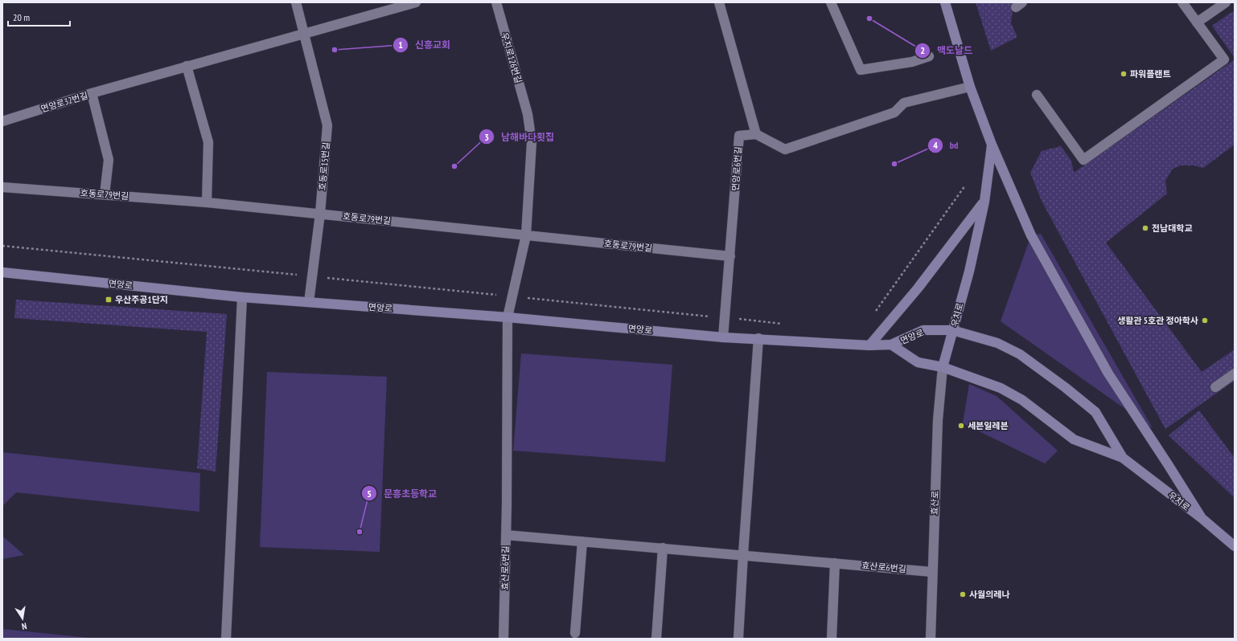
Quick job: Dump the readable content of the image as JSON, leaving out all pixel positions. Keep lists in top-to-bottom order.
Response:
{
  "streets": {
    "main road": ["면앙로", "우치로"],
    "street": [
      "우치로126번길",
      "면앙로32번길",
      "호동로15번길",
      "면앙로6번길",
      "호동로79번길",
      "효산로",
      "효산로6번길"
    ]
  },
  "crossings": [
    ["우치로126번길", "호동로79번길"],
    ["호동로15번길", "호동로79번길"],
    ["호동로15번길", "면앙로"],
    ["면앙로6번길", "호동로79번길"],
    ["면앙로6번길", "면앙로"],
    ["면앙로", "우치로"],
    ["면앙로", "효산로"],
    ["우치로", "효산로"],
    ["효산로", "효산로6번길"]
  ],
  "places": {
    "other": [
      "맥도날드",
      "신흥교회",
      "파워플랜트",
      "bd",
      "남해바다횟집",
      "전남대학교",
      "생활관 5호관 정아학사",
      "세븐일레븐",
      "문흥초등학교",
      "사월의레나"
    ],
    "transit": ["우산주공1단지"]
  },
  "scale_bar": "20 m",
  "north": "bottom"
}
